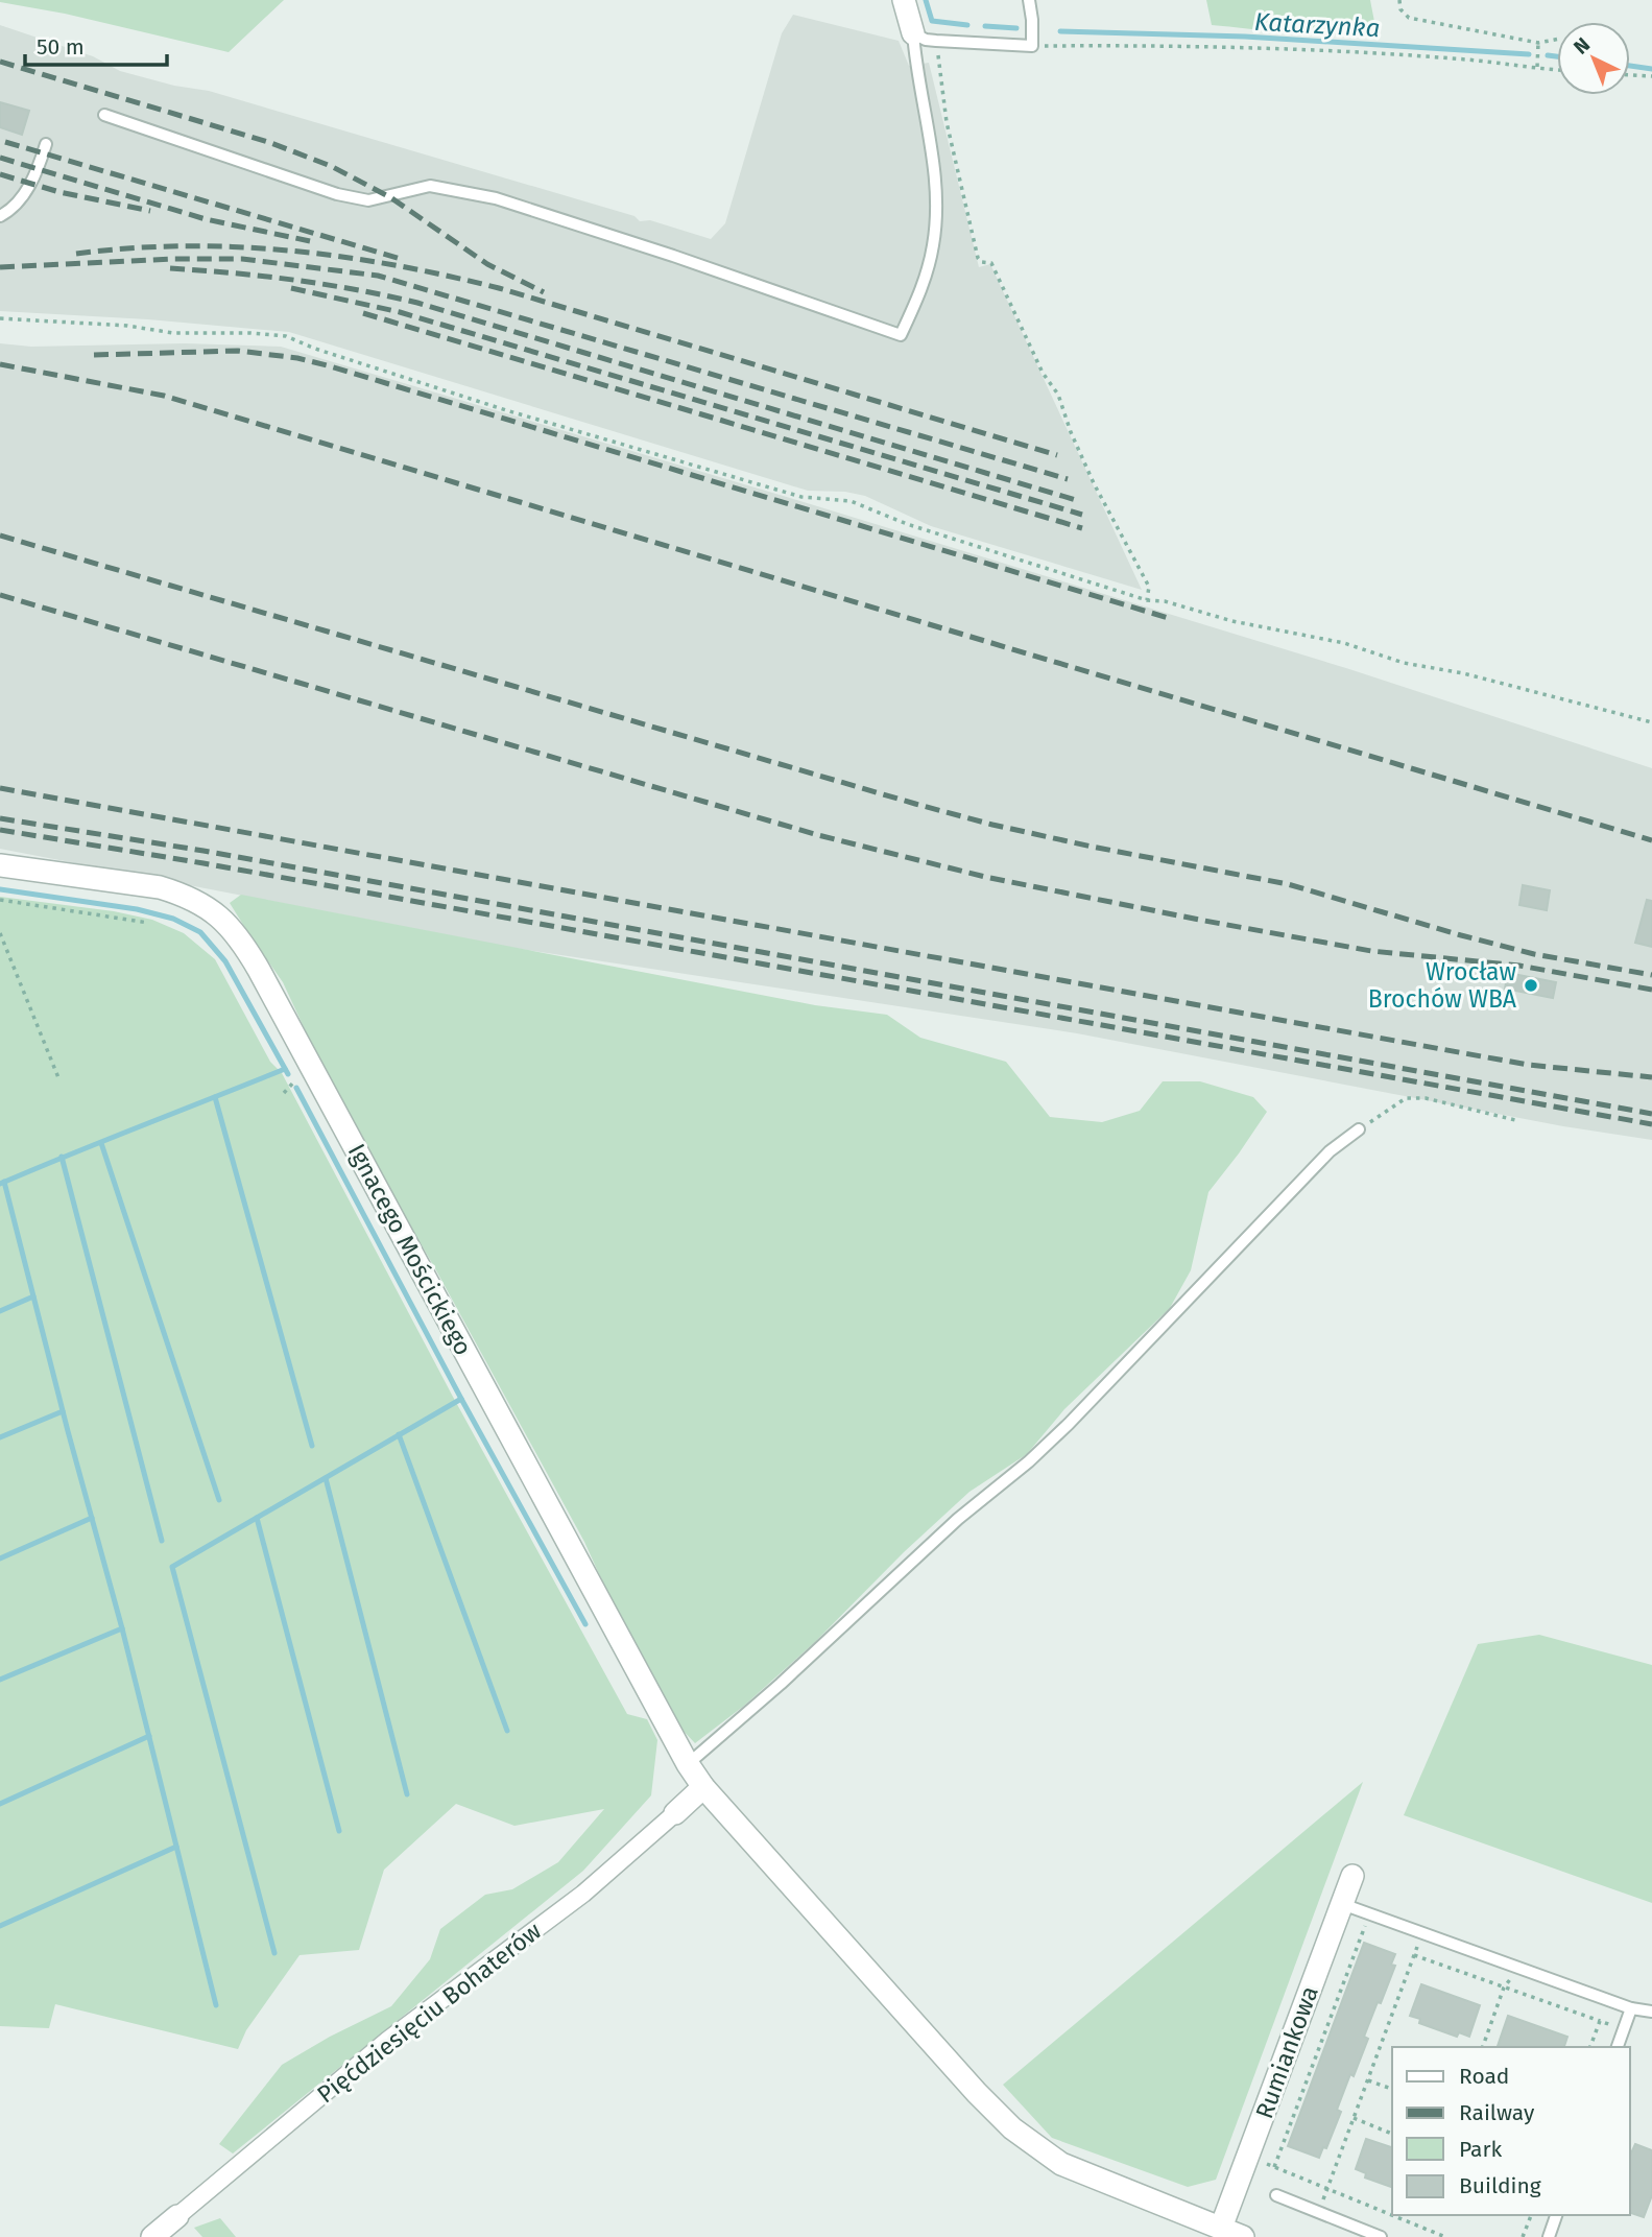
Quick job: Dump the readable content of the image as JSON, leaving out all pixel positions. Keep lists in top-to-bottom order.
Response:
{
  "streets": {
    "street": ["Ignacego Mościckiego", "Pięćdziesięciu Bohaterów", "Rumiankowa"]
  },
  "crossings": [
    ["Ignacego Mościckiego", "Pięćdziesięciu Bohaterów"],
    ["Ignacego Mościckiego", "Rumiankowa"]
  ],
  "water": ["Katarzynka"],
  "places": ["Wrocław Brochów WBA"],
  "legend": [
    "Road",
    "Railway",
    "Park",
    "Building"
  ],
  "scale_bar": "50 m",
  "north": "top left"
}
